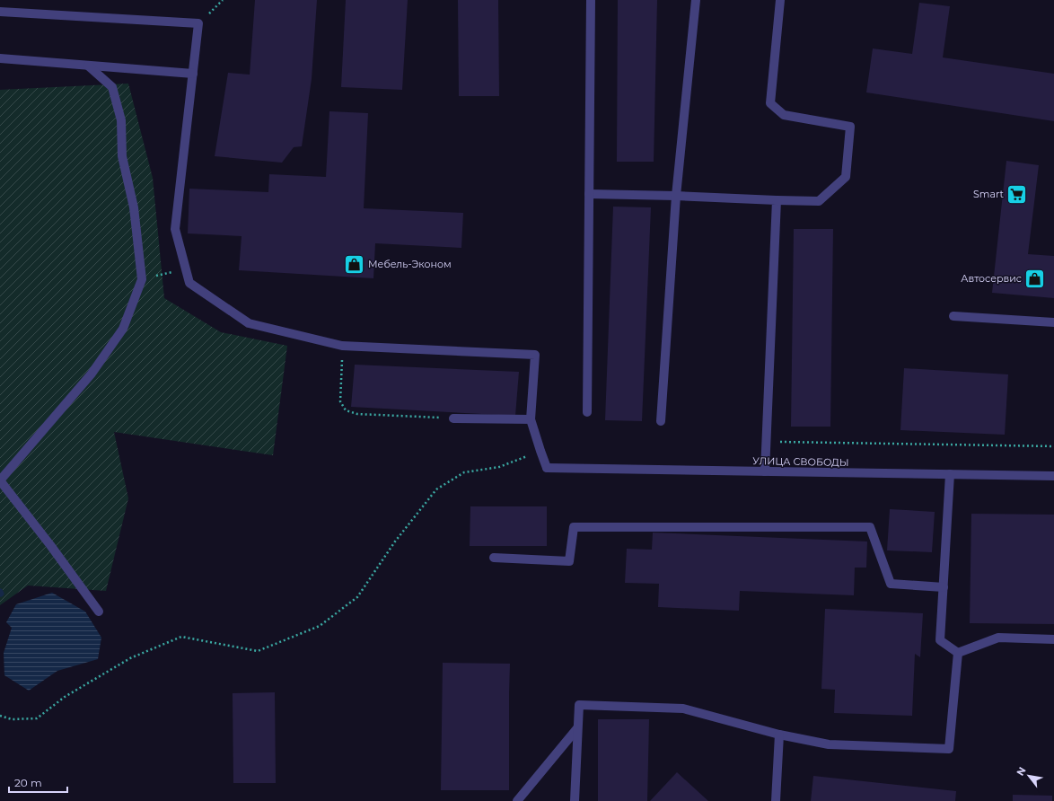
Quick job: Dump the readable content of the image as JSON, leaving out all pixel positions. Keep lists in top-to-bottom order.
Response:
{
  "streets": {
    "street": ["УЛИЦА СВОБОДЫ"]
  },
  "places": {
    "supermarket": ["Smart"],
    "shop": ["Мебель-Эконом", "Автосервис"]
  },
  "scale_bar": "20 m",
  "north": "top left"
}
